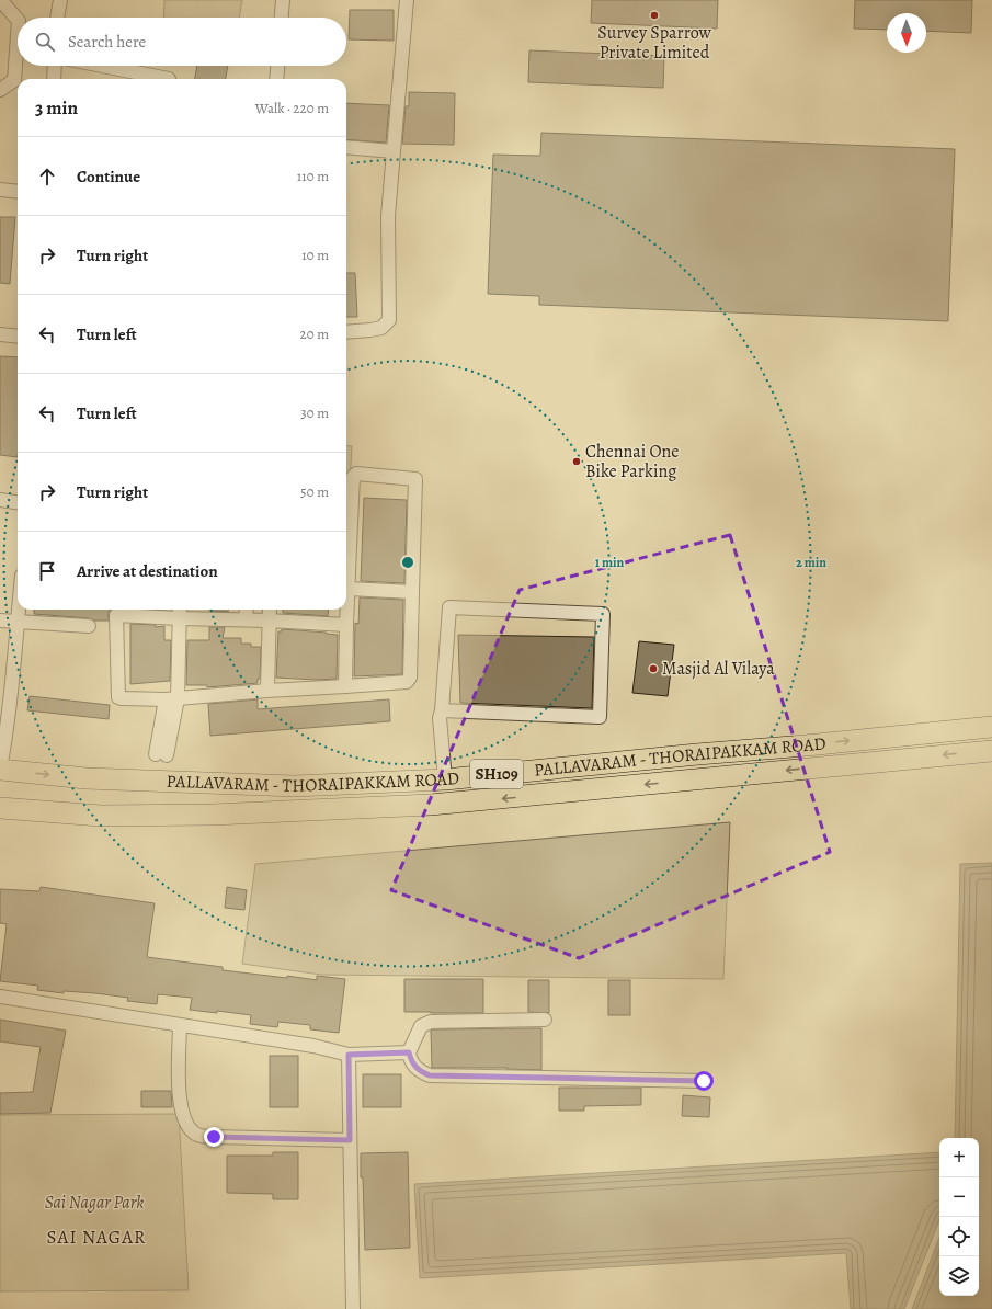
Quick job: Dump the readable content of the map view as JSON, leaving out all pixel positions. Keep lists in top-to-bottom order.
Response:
{
  "streets": {
    "main road": ["PALLAVARAM - THORAIPAKKAM ROAD", "SH109"]
  },
  "districts": ["SAI NAGAR"],
  "parks": ["Sai Nagar Park"],
  "places": ["Survey Sparrow Private Limited", "Chennai One Bike Parking", "Masjid Al Vilaya"],
  "north": "bottom",
  "page": {
    "search": "Search here",
    "heading": ["3 min", "Walk · 220 m"],
    "list": [
      ["Continue", "110 m"],
      ["Turn right", "10 m"],
      ["Turn left", "20 m"],
      ["Turn left", "30 m"],
      ["Turn right", "50 m"],
      "Arrive at destination"
    ],
    "map_buttons": ["+", "−"]
  },
  "rings": ["1 min", "2 min"]
}
